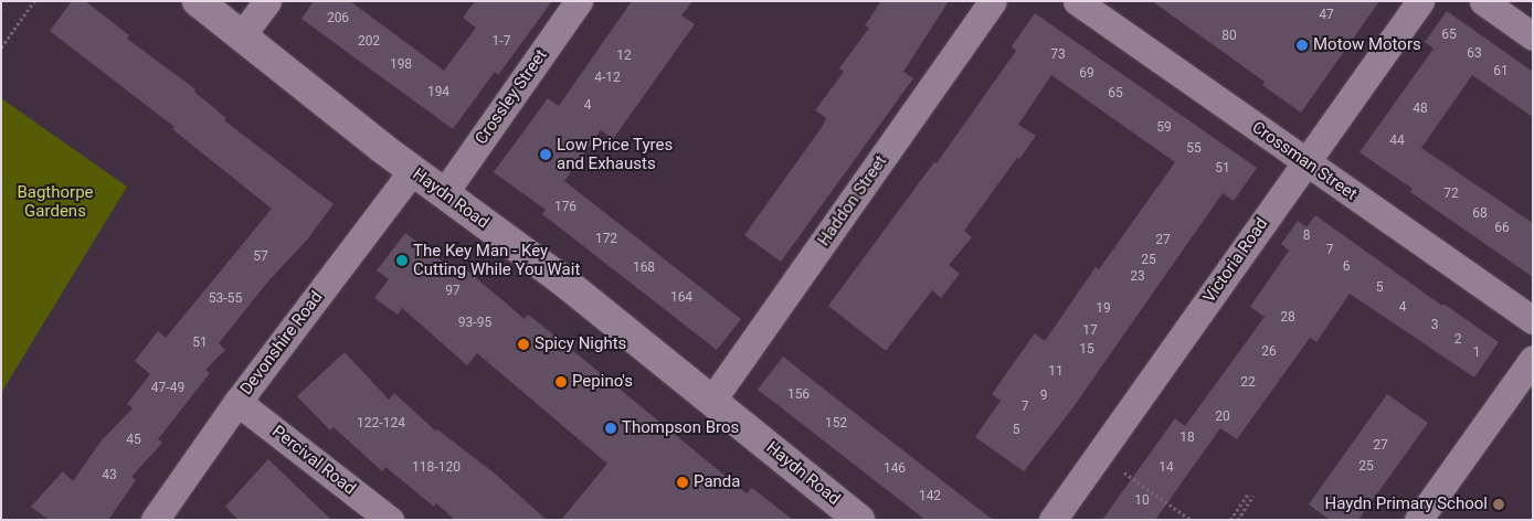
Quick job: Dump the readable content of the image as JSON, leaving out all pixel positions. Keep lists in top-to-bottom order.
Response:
{
  "streets": {
    "street": [
      "Crossley Street",
      "Crossman Street",
      "Haydn Road",
      "Haddon Street",
      "Victoria Road",
      "Devonshire Road",
      "Percival Road"
    ]
  },
  "crossings": [
    ["Crossley Street", "Haydn Road"],
    ["Crossman Street", "Victoria Road"],
    ["Haydn Road", "Haddon Street"],
    ["Haydn Road", "Devonshire Road"],
    ["Devonshire Road", "Percival Road"]
  ],
  "parks": ["Bagthorpe Gardens"],
  "places": [
    "Motow Motors",
    "Low Price Tyres and Exhausts",
    "The Key Man - Key Cutting While You Wait",
    "Spicy Nights",
    "Pepino's",
    "Thompson Bros",
    "Panda",
    "Haydn Primary School"
  ],
  "house_numbers": [
    "47",
    "206",
    "65",
    "80",
    "202",
    "1-7",
    "63",
    "73",
    "12",
    "198",
    "61",
    "69",
    "4-12",
    "194",
    "65",
    "4",
    "48",
    "59",
    "44",
    "55",
    "51",
    "72",
    "176",
    "68",
    "66",
    "8",
    "172",
    "27",
    "7",
    "57",
    "25",
    "6",
    "168",
    "23",
    "5",
    "97",
    "164",
    "53-55",
    "4",
    "19",
    "28",
    "93-95",
    "3",
    "17",
    "2",
    "51",
    "15",
    "26",
    "1",
    "11",
    "22",
    "47-49",
    "156",
    "9",
    "7",
    "20",
    "122-124",
    "152",
    "5",
    "18",
    "45",
    "27",
    "25",
    "118-120",
    "14",
    "146",
    "43",
    "142",
    "10"
  ]
}
